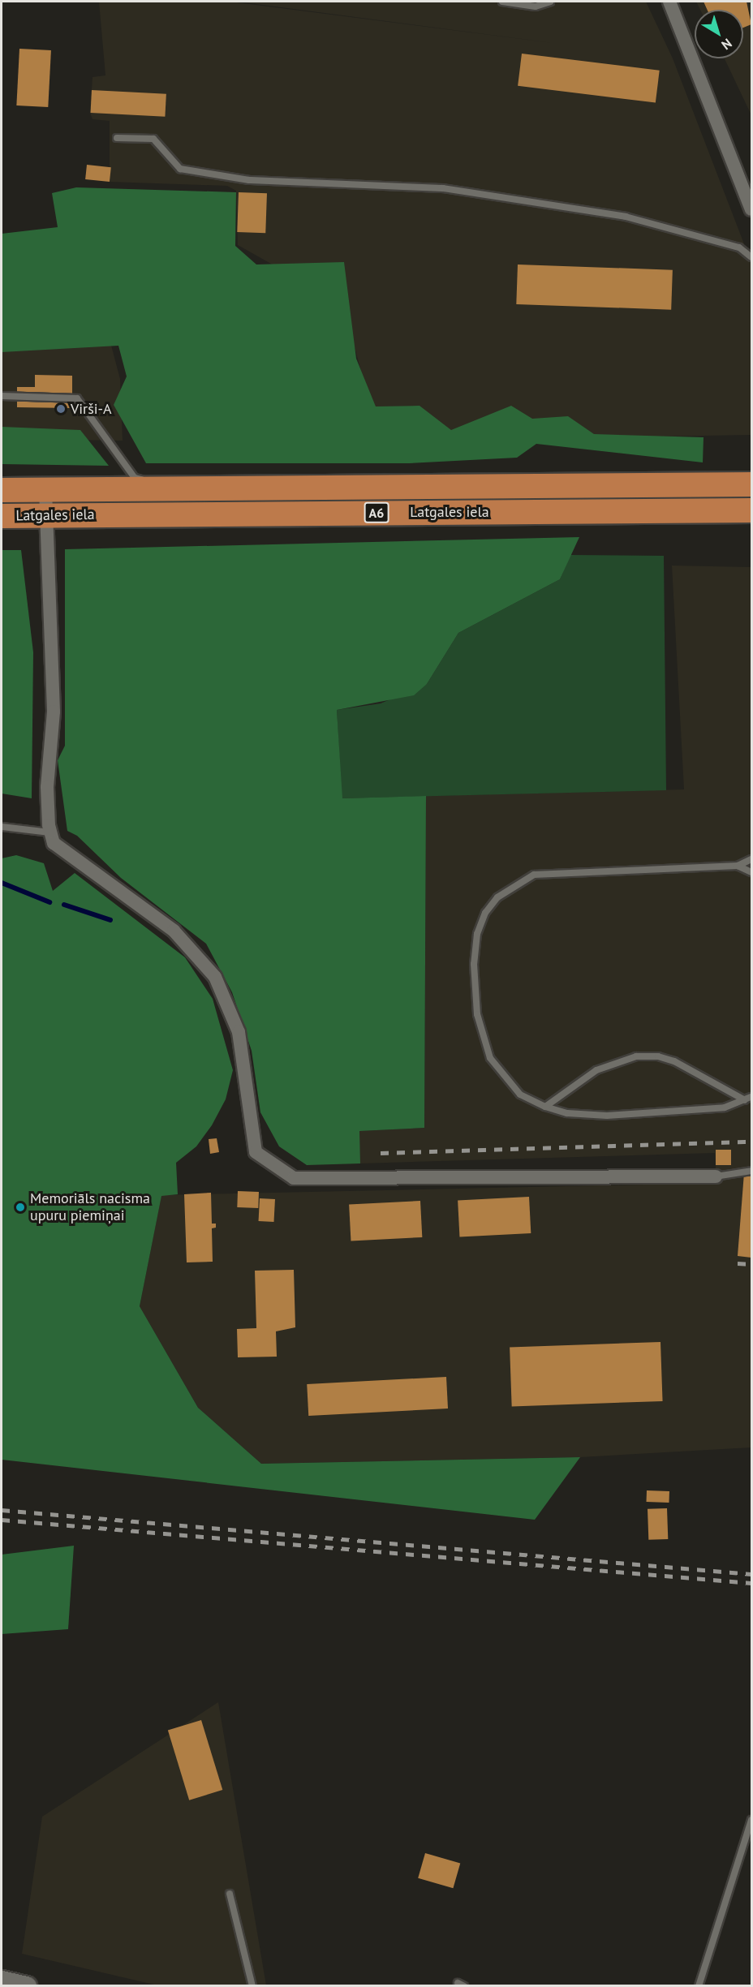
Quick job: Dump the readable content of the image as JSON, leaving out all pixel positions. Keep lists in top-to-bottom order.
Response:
{
  "streets": {
    "highway": ["Latgales iela", "A6"]
  },
  "places": ["Virši-A", "Memoriāls nacisma upuru piemiņai"],
  "north": "bottom right"
}
